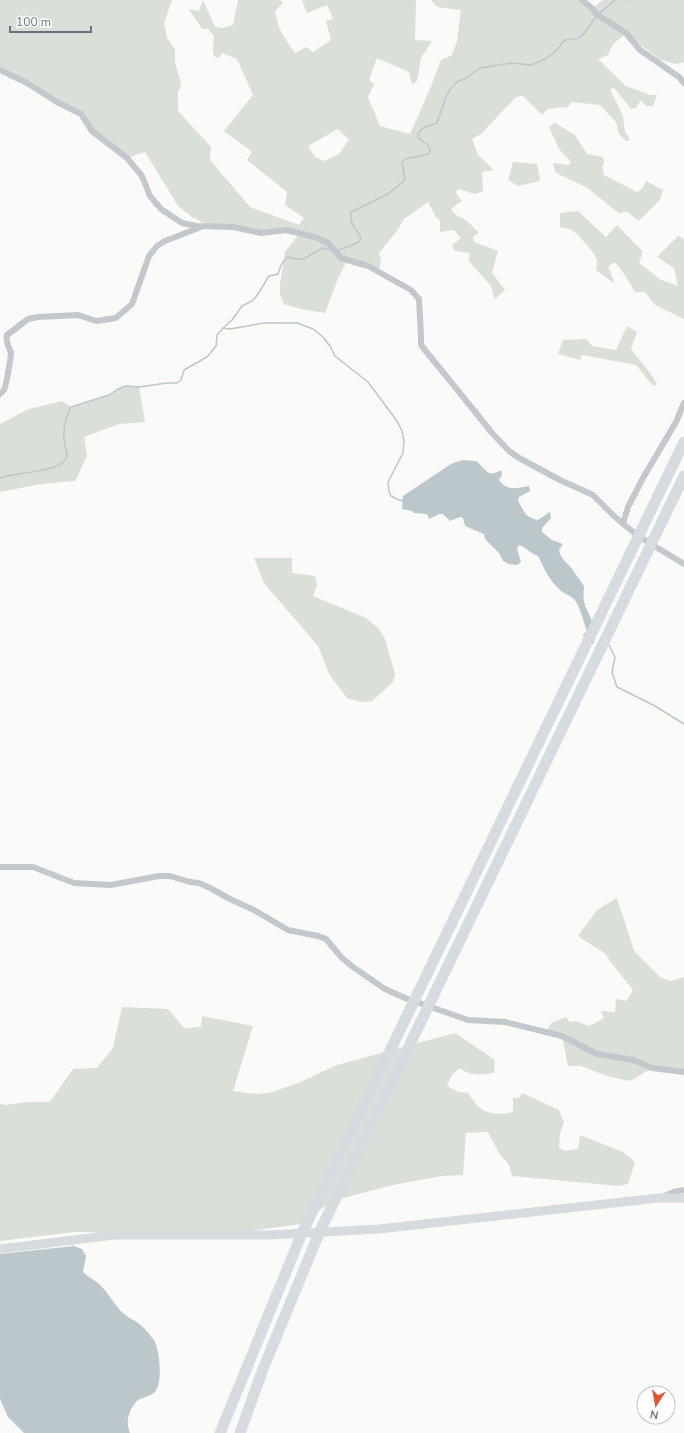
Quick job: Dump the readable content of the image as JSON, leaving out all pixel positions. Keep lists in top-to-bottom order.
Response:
{
  "scale_bar": "100 m",
  "north": "bottom"
}
